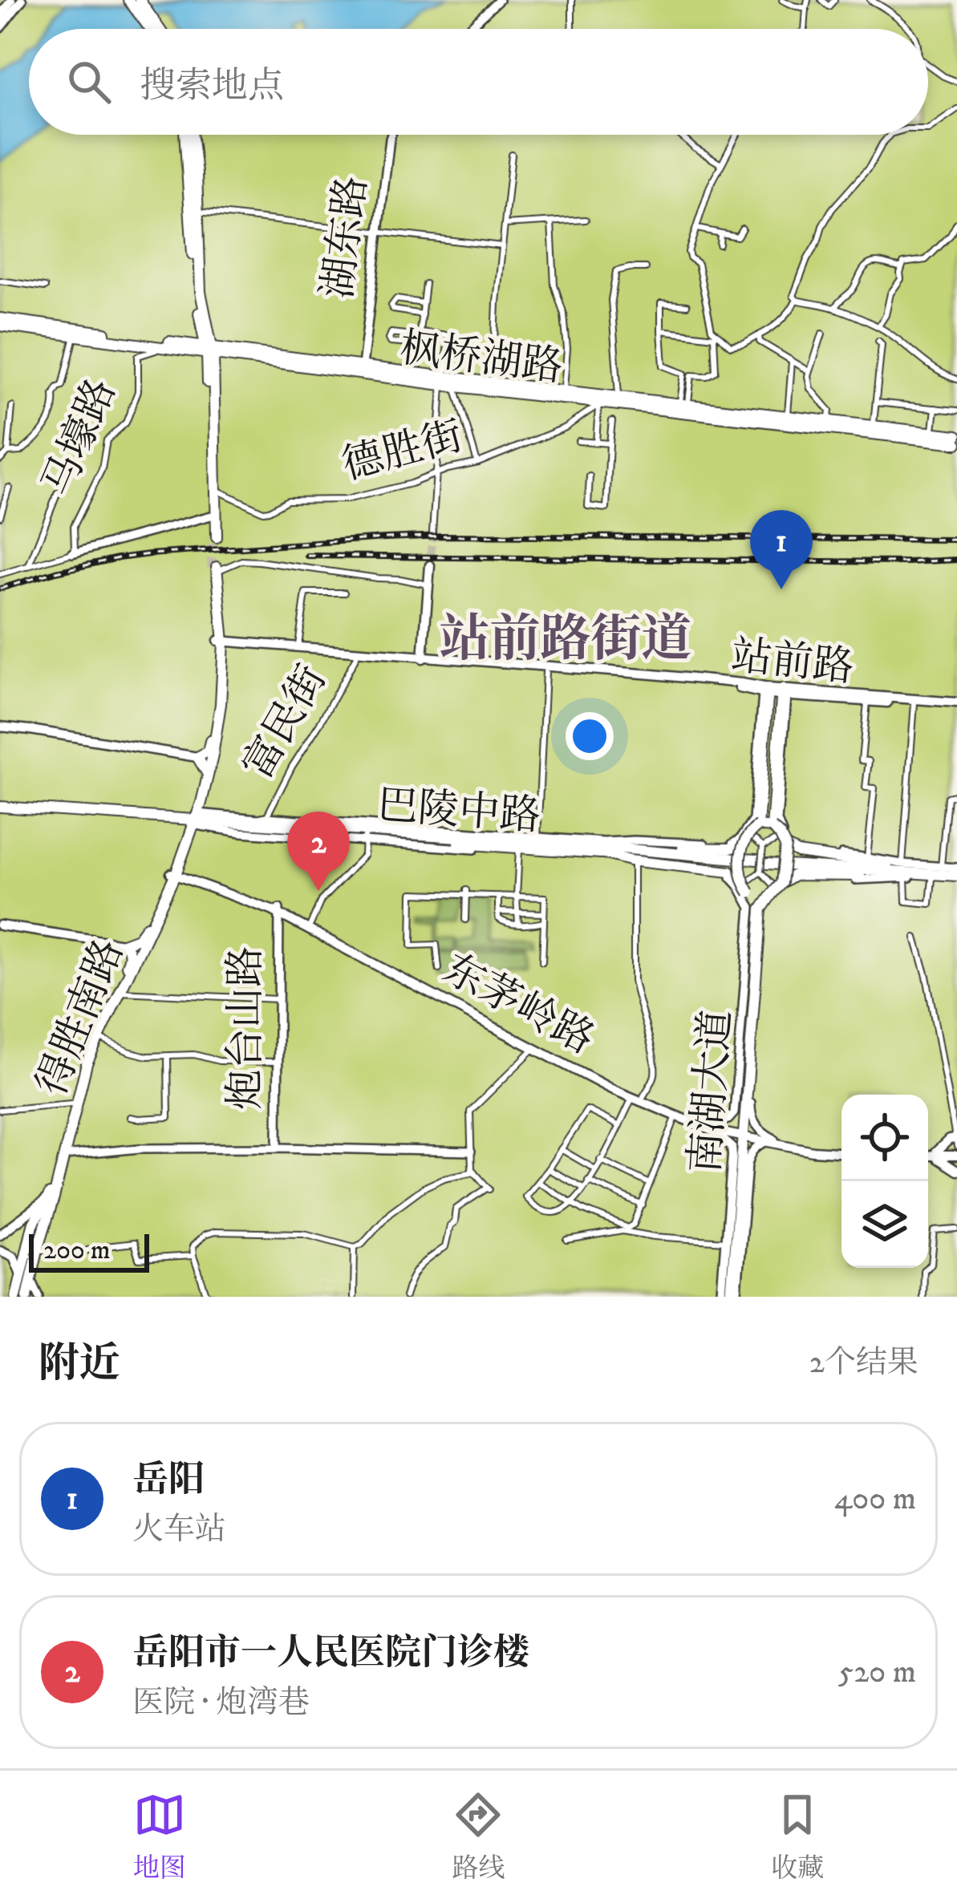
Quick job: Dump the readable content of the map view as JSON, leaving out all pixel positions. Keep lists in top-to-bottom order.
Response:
{
  "streets": {
    "main road": [
      "枫桥湖路",
      "站前路",
      "巴陵中路",
      "东茅岭路",
      "得胜南路",
      "南湖大道"
    ],
    "street": [
      "湖东路",
      "马壕路",
      "德胜街",
      "富民街",
      "炮台山路"
    ]
  },
  "crossings": [
    ["湖东路", "枫桥湖路"],
    ["枫桥湖路", "马壕路"],
    ["枫桥湖路", "德胜街"],
    ["站前路", "富民街"],
    ["巴陵中路", "得胜南路"],
    ["巴陵中路", "南湖大道"],
    ["东茅岭路", "得胜南路"],
    ["东茅岭路", "炮台山路"],
    ["东茅岭路", "南湖大道"],
    ["得胜南路", "炮台山路"]
  ],
  "districts": ["站前路街道"],
  "scale_bar": "200 m",
  "page": {
    "search": "搜索地点",
    "pins": ["1", "2"],
    "scale": "200 m",
    "heading": ["附近", "2个结果"],
    "list": [
      {
        "mark": "1",
        "name": "岳阳",
        "note": "火车站",
        "value": "400 m"
      },
      {
        "mark": "2",
        "name": "岳阳市一人民医院门诊楼",
        "note": "医院 · 炮湾巷",
        "value": "520 m"
      }
    ],
    "nav": ["地图", "路线", "收藏"]
  }
}
